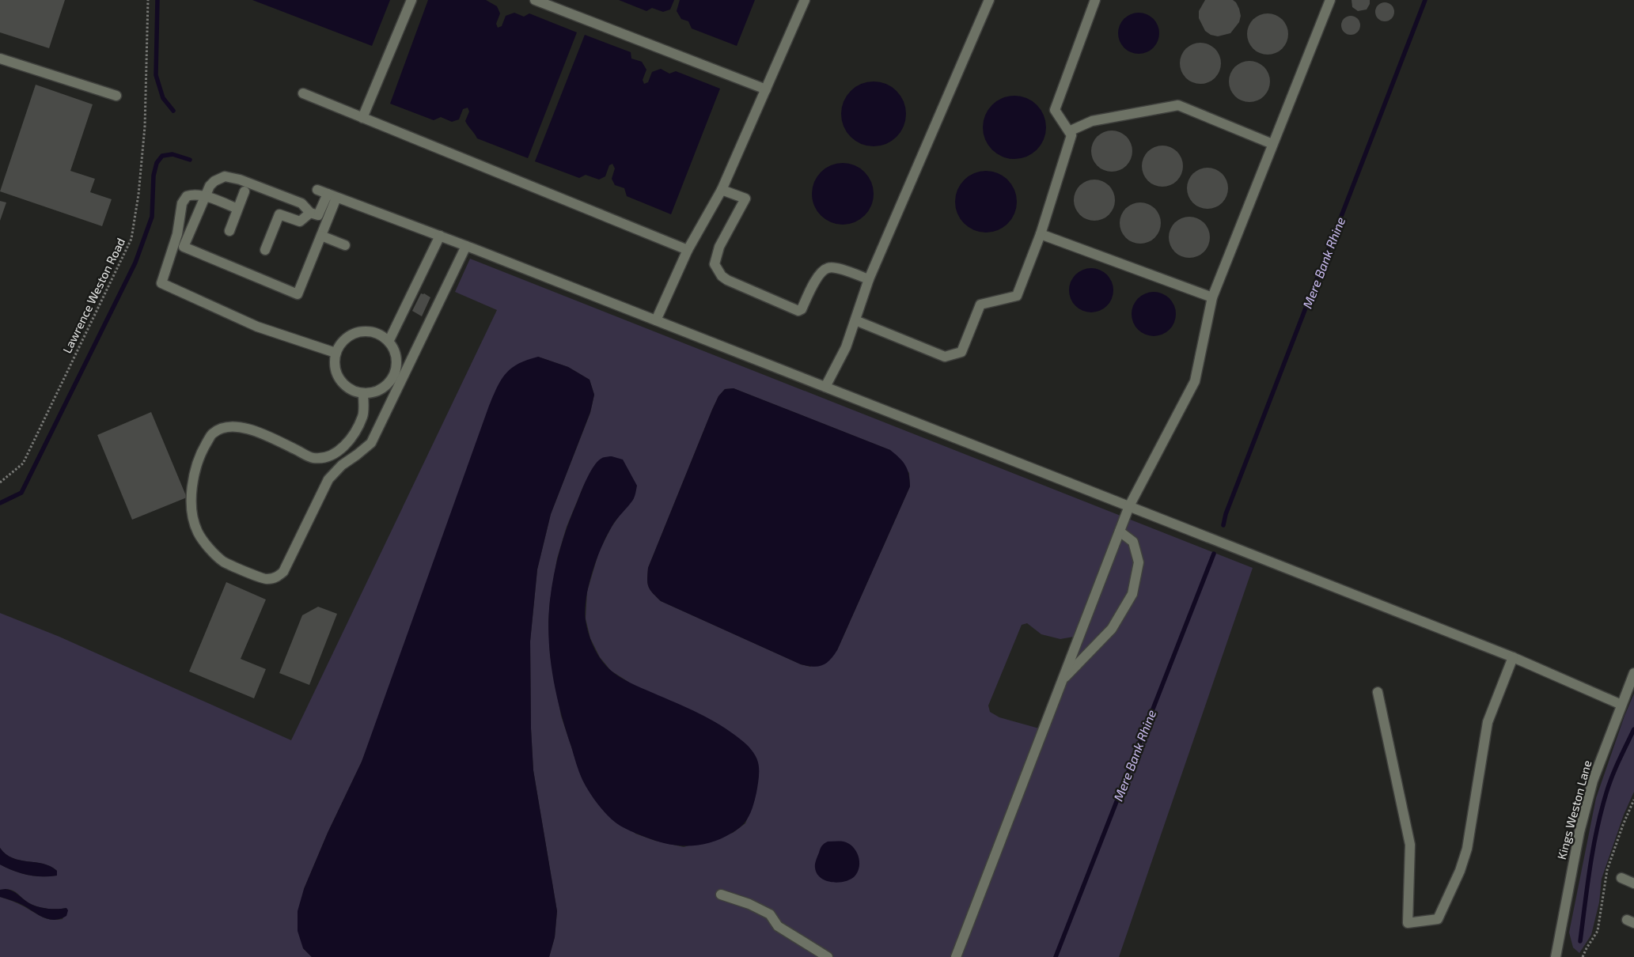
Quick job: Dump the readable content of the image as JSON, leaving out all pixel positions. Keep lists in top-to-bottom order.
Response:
{
  "streets": {
    "street": ["Kings Weston Lane"],
    "path": ["Lawrence Weston Road"]
  },
  "water": ["Mere Bank Rhine"]
}
